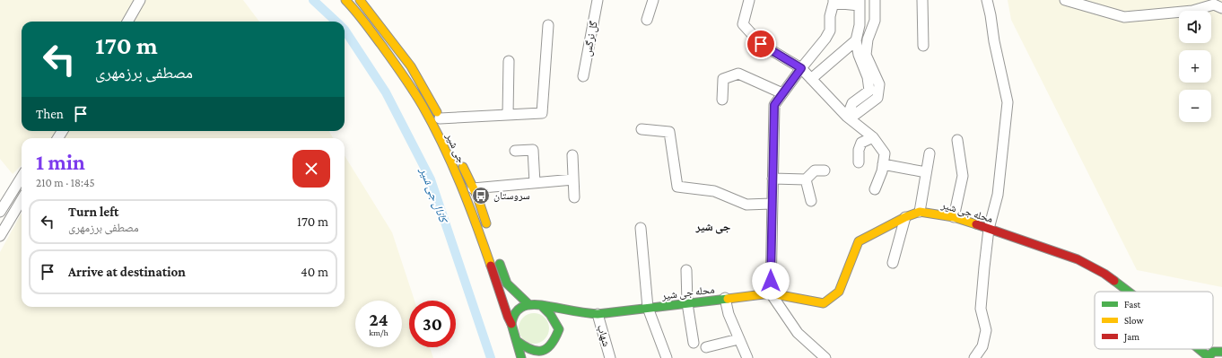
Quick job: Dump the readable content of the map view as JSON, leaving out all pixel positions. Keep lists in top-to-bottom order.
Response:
{
  "streets": {
    "main road": ["جی شیر", "محله جی شیر"],
    "street": ["گل نرگس", "شهاب"]
  },
  "crossings": [
    ["جی شیر", "محله جی شیر"],
    ["محله جی شیر", "شهاب"]
  ],
  "districts": ["جی شیر"],
  "water": ["کانال جی شیر"],
  "places": {
    "bus stop": ["سروستان"]
  },
  "legend": ["Fast", "Slow", "Jam"],
  "page": {
    "map_buttons": ["+", "−"],
    "turn": ["170 m", "مصطفی برزمهری"],
    "then": "Then",
    "heading": ["1 min", "210 m · 18:45"],
    "list": [
      {
        "name": "Turn left",
        "note": "مصطفی برزمهری",
        "value": "170 m"
      },
      {
        "name": "Arrive at destination",
        "value": "40 m"
      }
    ],
    "speed": "24 km/h",
    "limit": "30"
  }
}
